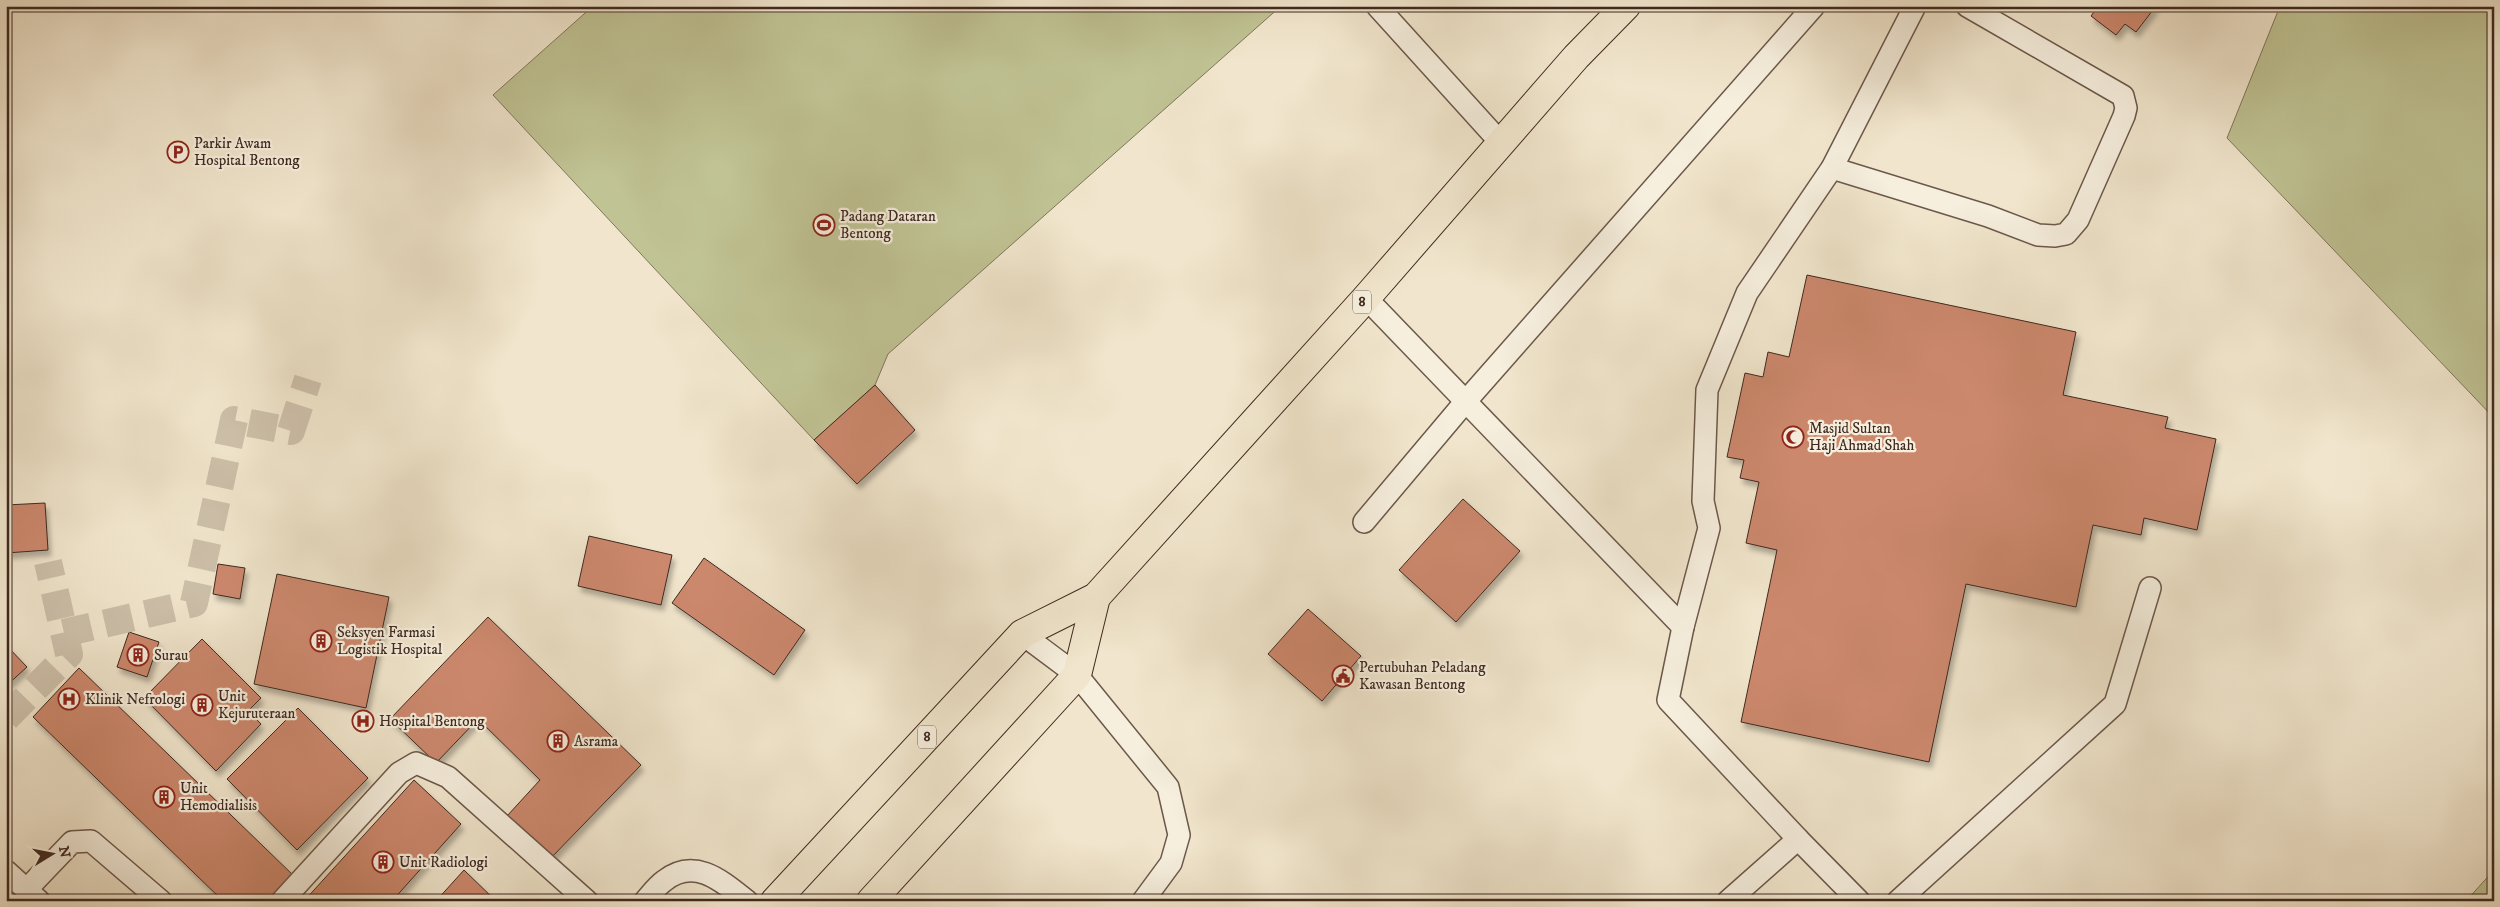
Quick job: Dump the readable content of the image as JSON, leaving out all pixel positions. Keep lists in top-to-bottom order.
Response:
{
  "streets": {
    "main road": ["8"]
  },
  "places": {
    "parking": ["Parkir Awam Hospital Bentong"],
    "sports": ["Padang Dataran Bentong"],
    "mosque": ["Masjid Sultan Haji Ahmad Shah"],
    "building": [
      "Seksyen Farmasi Logistik Hospital",
      "Surau",
      "Unit Kejuruteraan",
      "Asrama",
      "Unit Hemodialisis",
      "Unit Radiologi"
    ],
    "public building": ["Pertubuhan Peladang Kawasan Bentong"],
    "hospital": ["Klinik Nefrologi", "Hospital Bentong"]
  },
  "north": "right"
}
